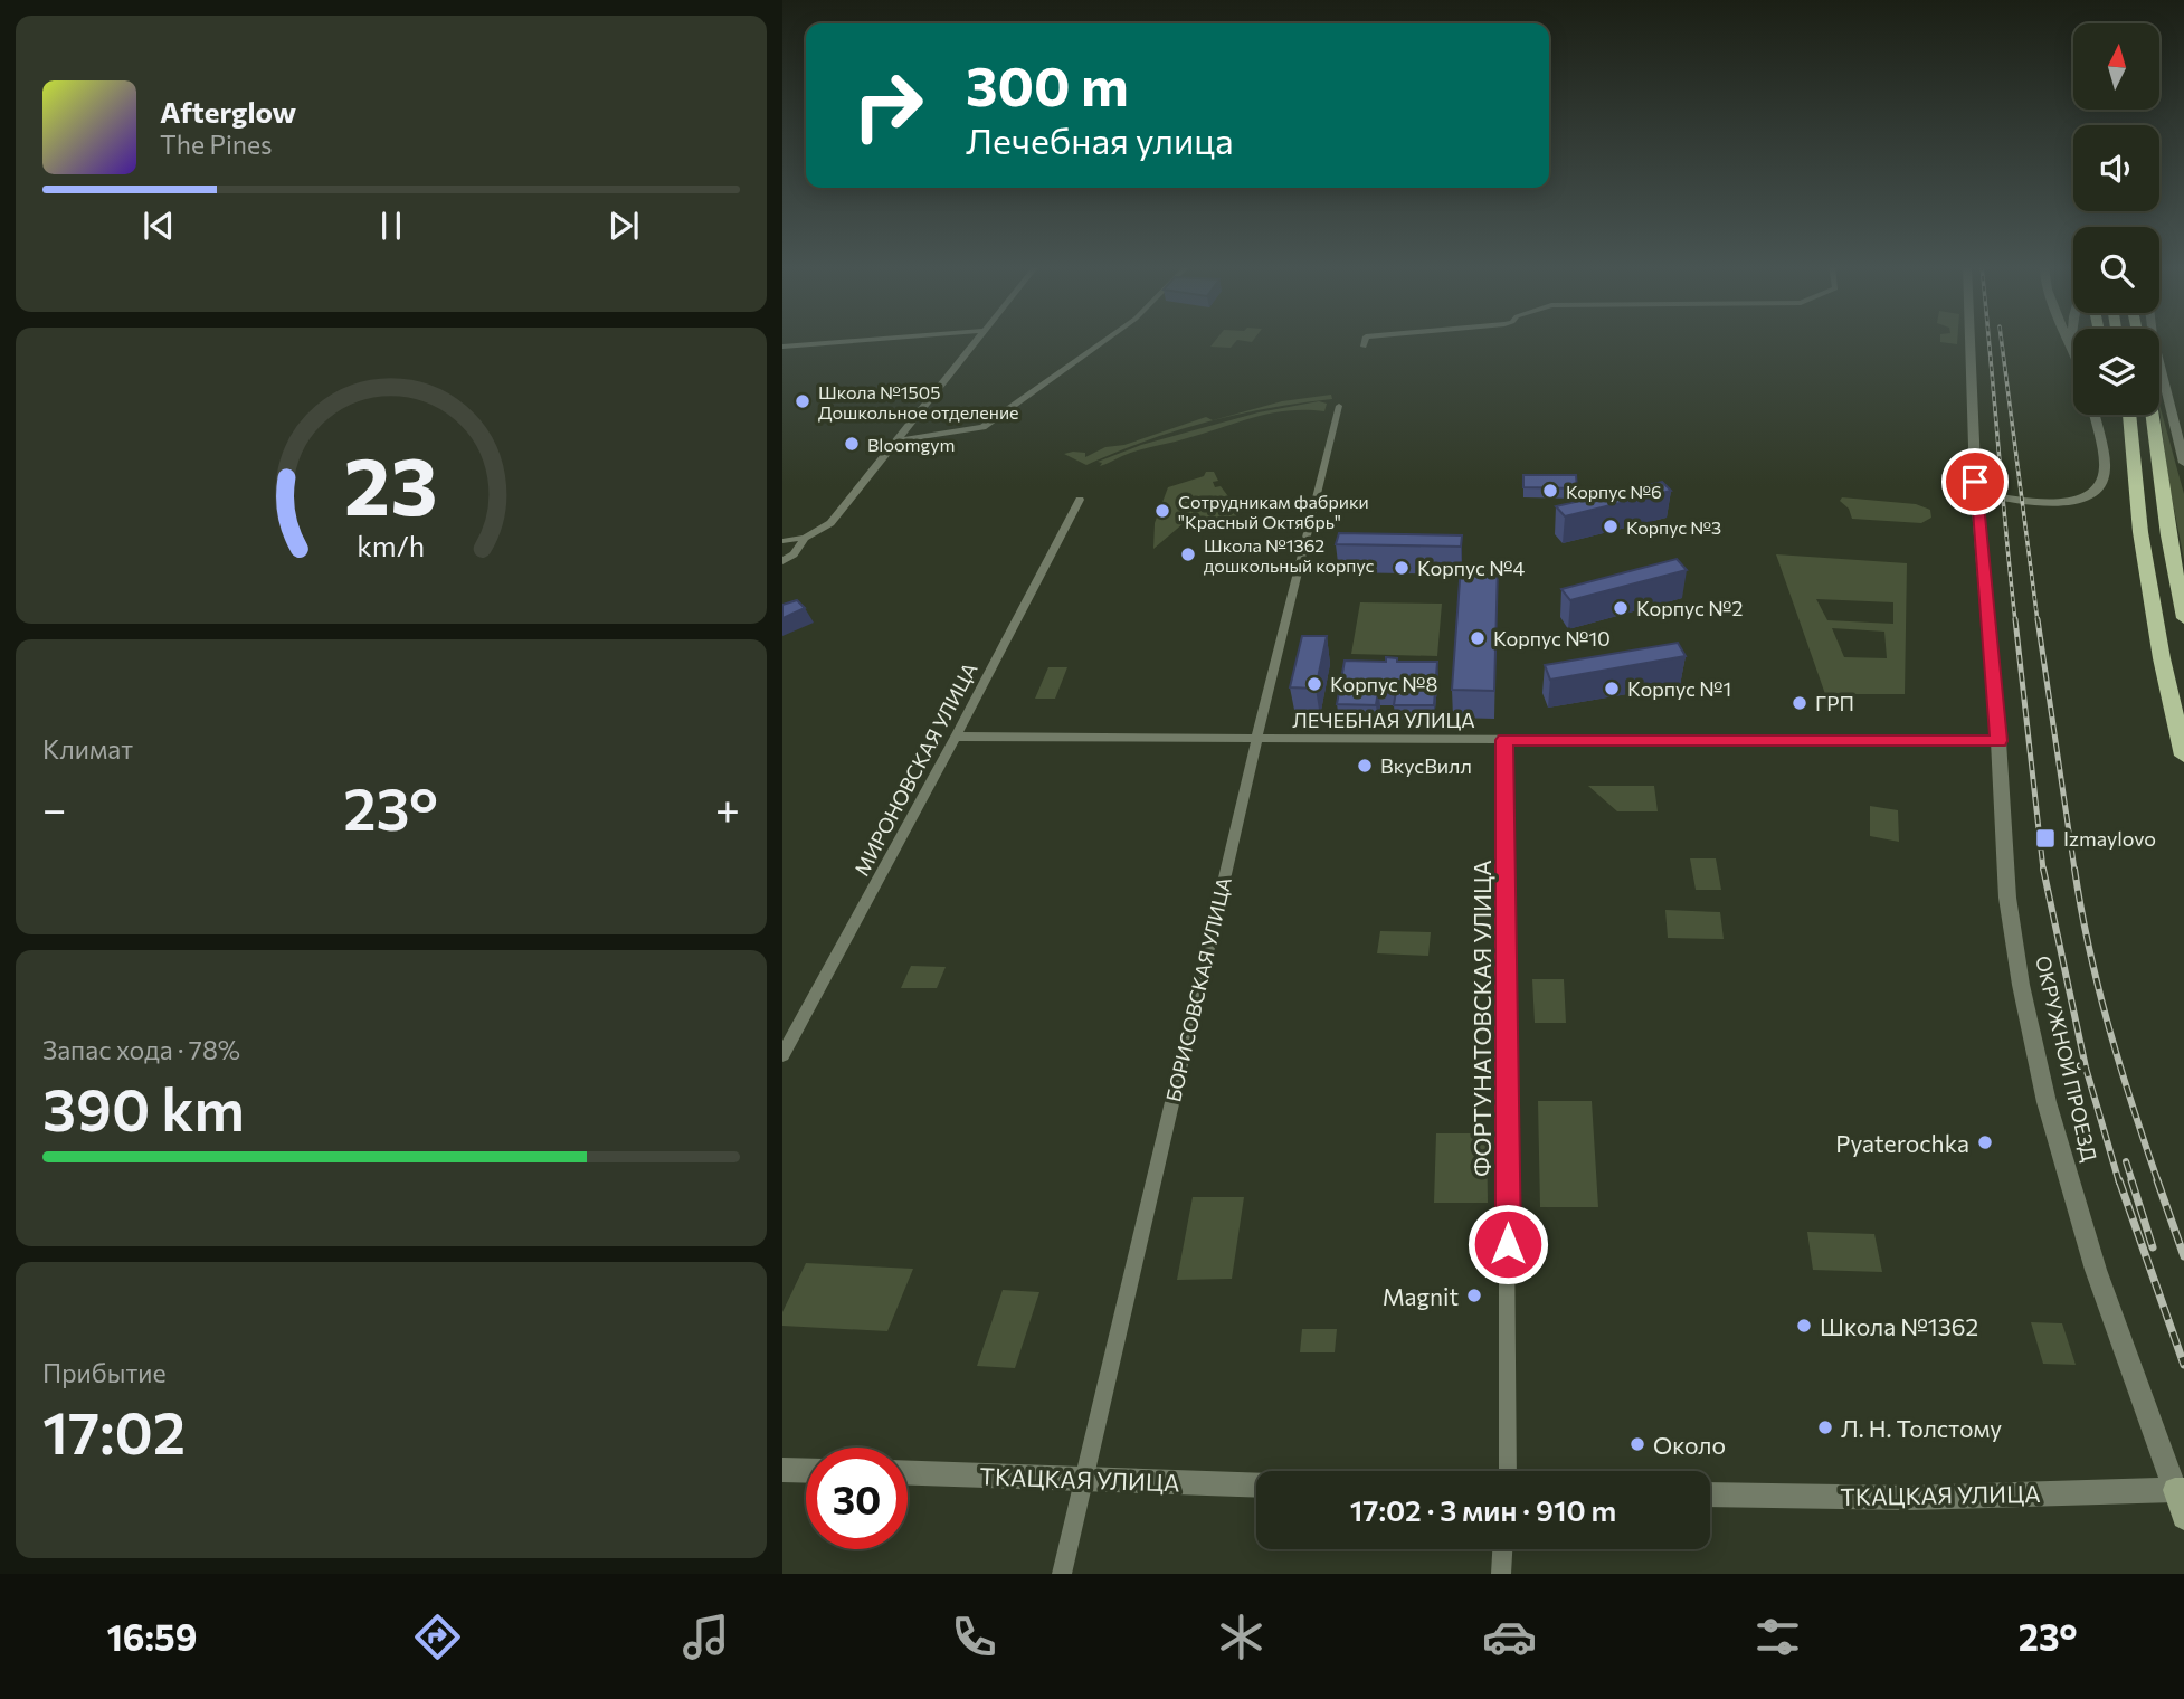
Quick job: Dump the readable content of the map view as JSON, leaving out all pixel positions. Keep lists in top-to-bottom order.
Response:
{
  "streets": {
    "main road": ["ОКРУЖНОЙ ПРОЕЗД"],
    "street": [
      "ЛЕЧЕБНАЯ УЛИЦА",
      "МИРОНОВСКАЯ УЛИЦА",
      "БОРИСОВСКАЯ УЛИЦА",
      "ФОРТУНАТОВСКАЯ УЛИЦА",
      "ТКАЦКАЯ УЛИЦА"
    ]
  },
  "crossings": [
    ["ЛЕЧЕБНАЯ УЛИЦА", "МИРОНОВСКАЯ УЛИЦА"],
    ["ЛЕЧЕБНАЯ УЛИЦА", "БОРИСОВСКАЯ УЛИЦА"],
    ["ЛЕЧЕБНАЯ УЛИЦА", "ФОРТУНАТОВСКАЯ УЛИЦА"],
    ["ЛЕЧЕБНАЯ УЛИЦА", "ОКРУЖНОЙ ПРОЕЗД"],
    ["БОРИСОВСКАЯ УЛИЦА", "ТКАЦКАЯ УЛИЦА"],
    ["ОКРУЖНОЙ ПРОЕЗД", "ТКАЦКАЯ УЛИЦА"]
  ],
  "places": {
    "other": [
      "Школа №1505 Дошкольное отделение",
      "Bloomgym",
      "Корпус №6",
      "Сотрудникам фабрики \"Красный Октябрь\"",
      "Корпус №3",
      "Школа №1362 дошкольный корпус",
      "Корпус №4",
      "Корпус №2",
      "Корпус №10",
      "Корпус №8",
      "Корпус №1",
      "ГРП",
      "ВкусВилл",
      "Pyaterochka",
      "Magnit",
      "Школа №1362",
      "Л. Н. Толстому",
      "Около"
    ],
    "transit": ["Izmaylovo"]
  },
  "north": "top",
  "page": {
    "turn": ["300 m", "Лечебная улица"],
    "song": ["Afterglow", "The Pines"],
    "tile": [
      "Климат",
      ["Запас хода · 78%", "390 km"],
      ["Прибытие", "17:02"]
    ],
    "heat": ["−", "23°", "+"],
    "limit": "30",
    "trip": "17:02 · 3 мин · 910 m",
    "tabs": ["16:59", "23°"],
    "gauge": ["23", "km/h"]
  }
}
